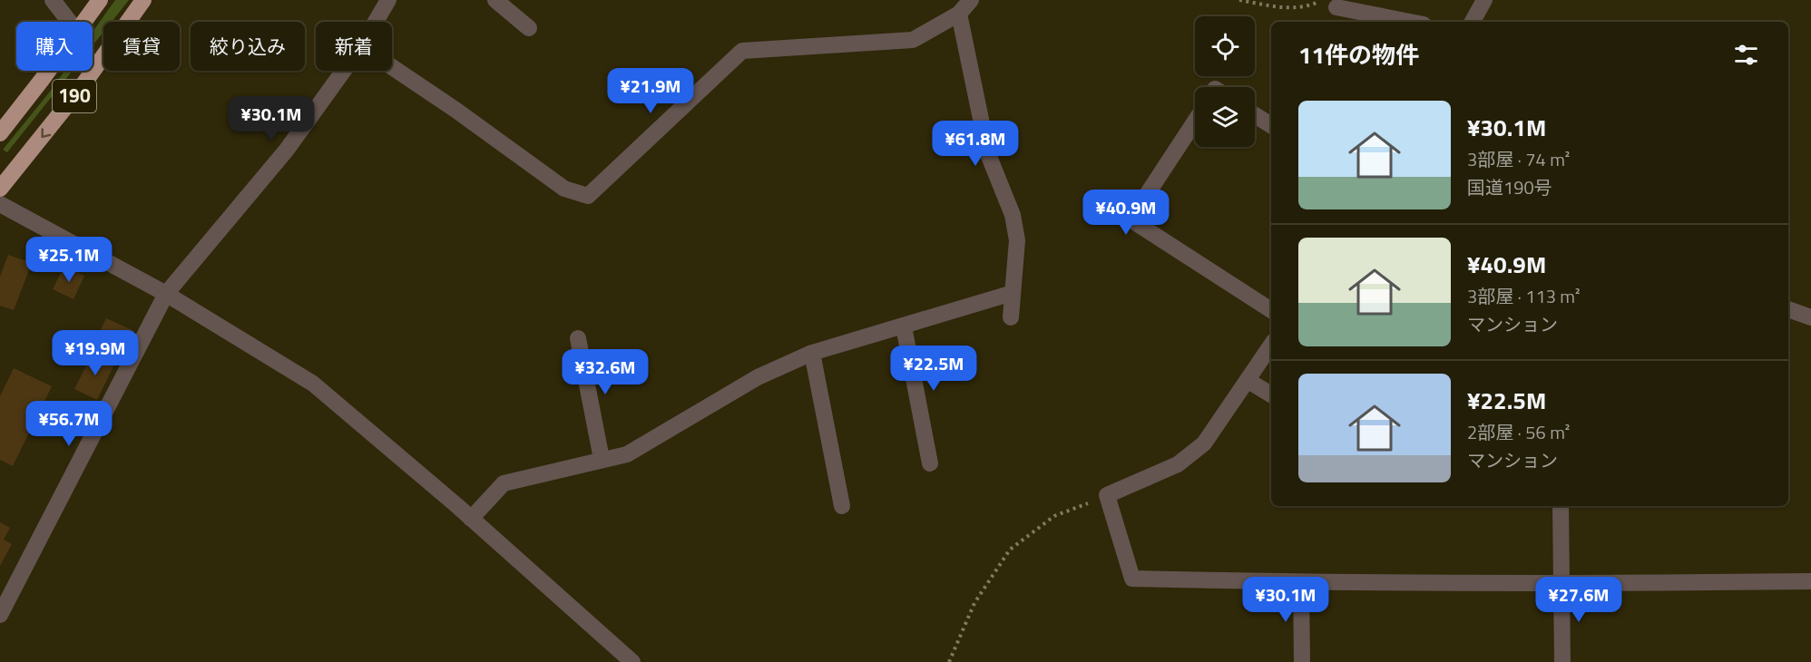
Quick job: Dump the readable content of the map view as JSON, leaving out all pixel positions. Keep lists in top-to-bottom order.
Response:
{
  "streets": {
    "highway": ["190"]
  },
  "page": {
    "chip": [
      "購入",
      "賃貸",
      "絞り込み",
      "新着"
    ],
    "heading": "11件の物件",
    "price": [
      "¥21.9M",
      "¥30.1M",
      "¥61.8M",
      "¥40.9M",
      "¥25.1M",
      "¥19.9M",
      "¥22.5M",
      "¥32.6M",
      "¥56.7M",
      "¥30.1M",
      "¥27.6M"
    ],
    "list": [
      {
        "name": "¥30.1M",
        "note": "3部屋 · 74 m² · 国道190号"
      },
      {
        "name": "¥40.9M",
        "note": "3部屋 · 113 m² · マンション"
      },
      {
        "name": "¥22.5M",
        "note": "2部屋 · 56 m² · マンション"
      }
    ]
  }
}
